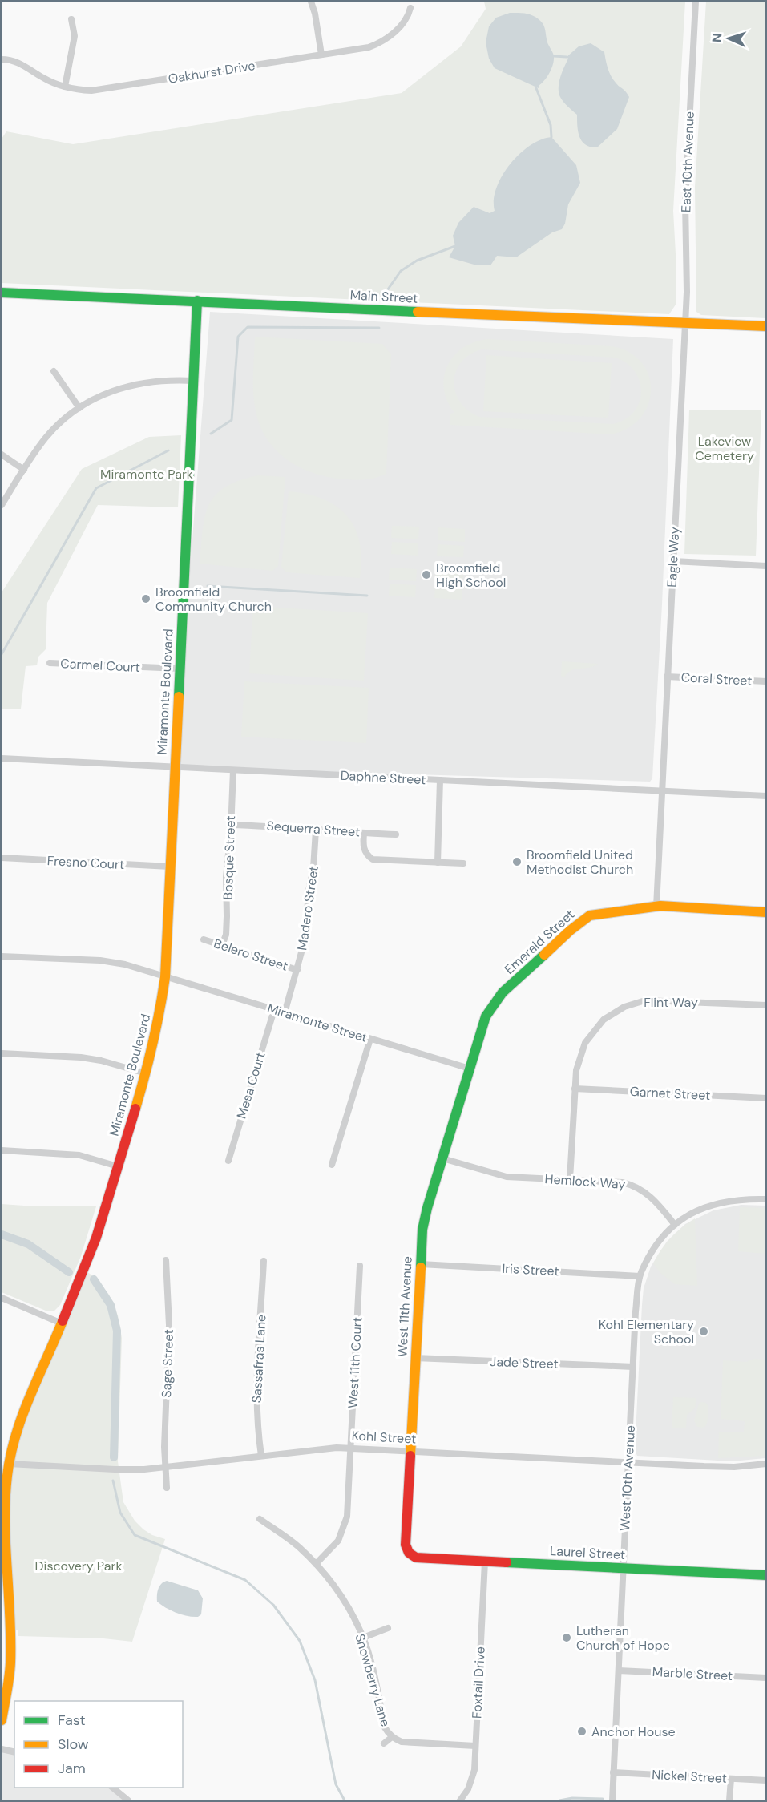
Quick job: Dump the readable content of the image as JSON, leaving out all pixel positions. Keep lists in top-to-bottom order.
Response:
{
  "streets": {
    "street": [
      "Oakhurst Drive",
      "East 10th Avenue",
      "Main Street",
      "Eagle Way",
      "Carmel Court",
      "Coral Street",
      "Miramonte Boulevard",
      "Daphne Street",
      "Sequerra Street",
      "Bosque Street",
      "Fresno Court",
      "Madero Street",
      "Emerald Street",
      "Belero Street",
      "Flint Way",
      "Miramonte Street",
      "Mesa Court",
      "Garnet Street",
      "Hemlock Way",
      "Iris Street",
      "West 11th Avenue",
      "Sassafras Lane",
      "West 11th Court",
      "Jade Street",
      "Sage Street",
      "Kohl Street",
      "West 10th Avenue",
      "Laurel Street",
      "Marble Street",
      "Snowberry Lane",
      "Foxtail Drive",
      "Nickel Street"
    ]
  },
  "crossings": [
    ["East 10th Avenue", "Main Street"],
    ["East 10th Avenue", "Eagle Way"],
    ["Main Street", "Eagle Way"],
    ["Main Street", "Miramonte Boulevard"],
    ["Eagle Way", "Coral Street"],
    ["Eagle Way", "Daphne Street"],
    ["Carmel Court", "Miramonte Boulevard"],
    ["Miramonte Boulevard", "Daphne Street"],
    ["Miramonte Boulevard", "Fresno Court"],
    ["Miramonte Boulevard", "Miramonte Street"],
    ["Miramonte Boulevard", "Kohl Street"],
    ["Daphne Street", "Bosque Street"],
    ["Sequerra Street", "Bosque Street"],
    ["Sequerra Street", "Madero Street"],
    ["Bosque Street", "Belero Street"],
    ["Madero Street", "Belero Street"],
    ["Madero Street", "Miramonte Street"],
    ["Emerald Street", "Miramonte Street"],
    ["Emerald Street", "West 11th Avenue"],
    ["Flint Way", "Garnet Street"],
    ["Flint Way", "Hemlock Way"],
    ["Miramonte Street", "Mesa Court"],
    ["Miramonte Street", "West 11th Avenue"],
    ["Hemlock Way", "West 11th Avenue"],
    ["Hemlock Way", "West 10th Avenue"],
    ["Iris Street", "West 11th Avenue"],
    ["Iris Street", "West 10th Avenue"],
    ["West 11th Avenue", "Jade Street"],
    ["West 11th Avenue", "Kohl Street"],
    ["West 11th Avenue", "Laurel Street"],
    ["Sassafras Lane", "Kohl Street"],
    ["West 11th Court", "Kohl Street"],
    ["West 11th Court", "Snowberry Lane"],
    ["Jade Street", "West 10th Avenue"],
    ["Sage Street", "Kohl Street"],
    ["Kohl Street", "West 10th Avenue"],
    ["West 10th Avenue", "Laurel Street"],
    ["West 10th Avenue", "Marble Street"],
    ["West 10th Avenue", "Nickel Street"],
    ["Laurel Street", "Foxtail Drive"],
    ["Snowberry Lane", "Foxtail Drive"]
  ],
  "parks": ["Lakeview Cemetery", "Miramonte Park", "Discovery Park"],
  "places": [
    "Broomfield High School",
    "Broomfield Community Church",
    "Broomfield United Methodist Church",
    "Kohl Elementary School",
    "Lutheran Church of Hope",
    "Anchor House"
  ],
  "legend": ["Fast", "Slow", "Jam"],
  "north": "left"
}
